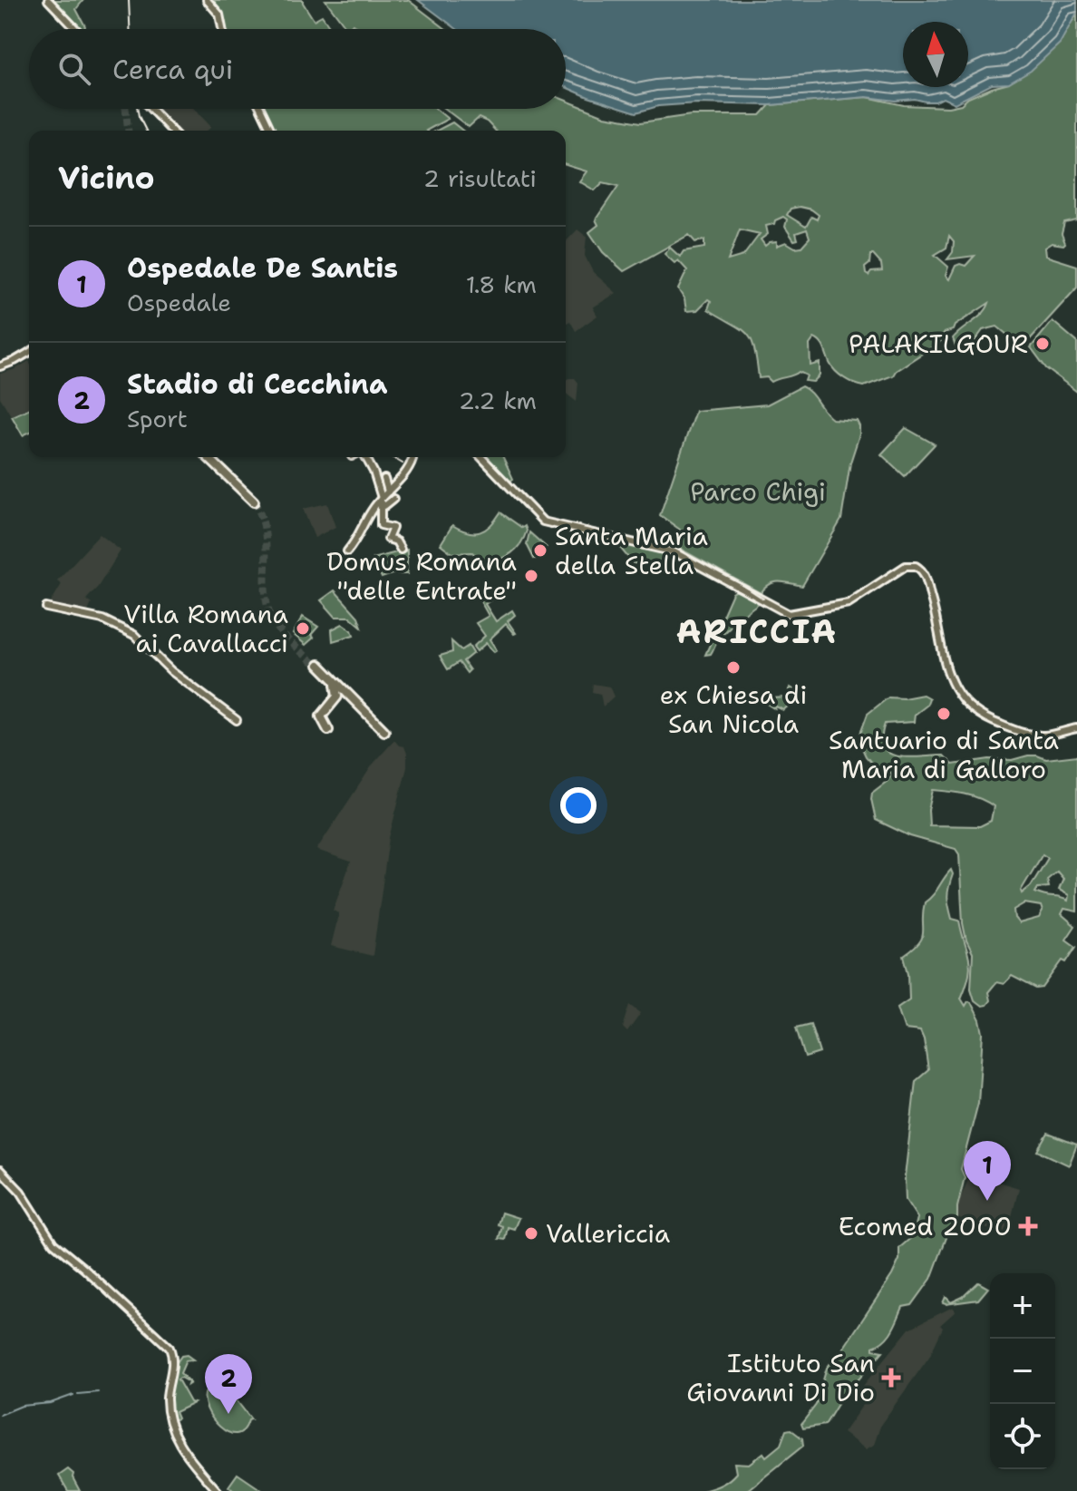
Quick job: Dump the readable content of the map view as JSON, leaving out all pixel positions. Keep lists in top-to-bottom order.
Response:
{
  "districts": ["ARICCIA"],
  "parks": ["Parco Chigi"],
  "places": {
    "other": [
      "PALAKILGOUR",
      "Santa Maria della Stella",
      "Domus Romana \"delle Entrate\"",
      "Villa Romana ai Cavallacci",
      "ex Chiesa di San Nicola",
      "Santuario di Santa Maria di Galloro",
      "Vallericcia"
    ],
    "health": ["Ecomed 2000", "Istituto San Giovanni Di Dio"]
  },
  "north": "top",
  "page": {
    "search": "Cerca qui",
    "heading": ["Vicino", "2 risultati"],
    "list": [
      {
        "mark": "1",
        "name": "Ospedale De Santis",
        "note": "Ospedale",
        "value": "1.8 km"
      },
      {
        "mark": "2",
        "name": "Stadio di Cecchina",
        "note": "Sport",
        "value": "2.2 km"
      }
    ],
    "pins": ["1", "2"],
    "map_buttons": ["+", "−"]
  }
}
